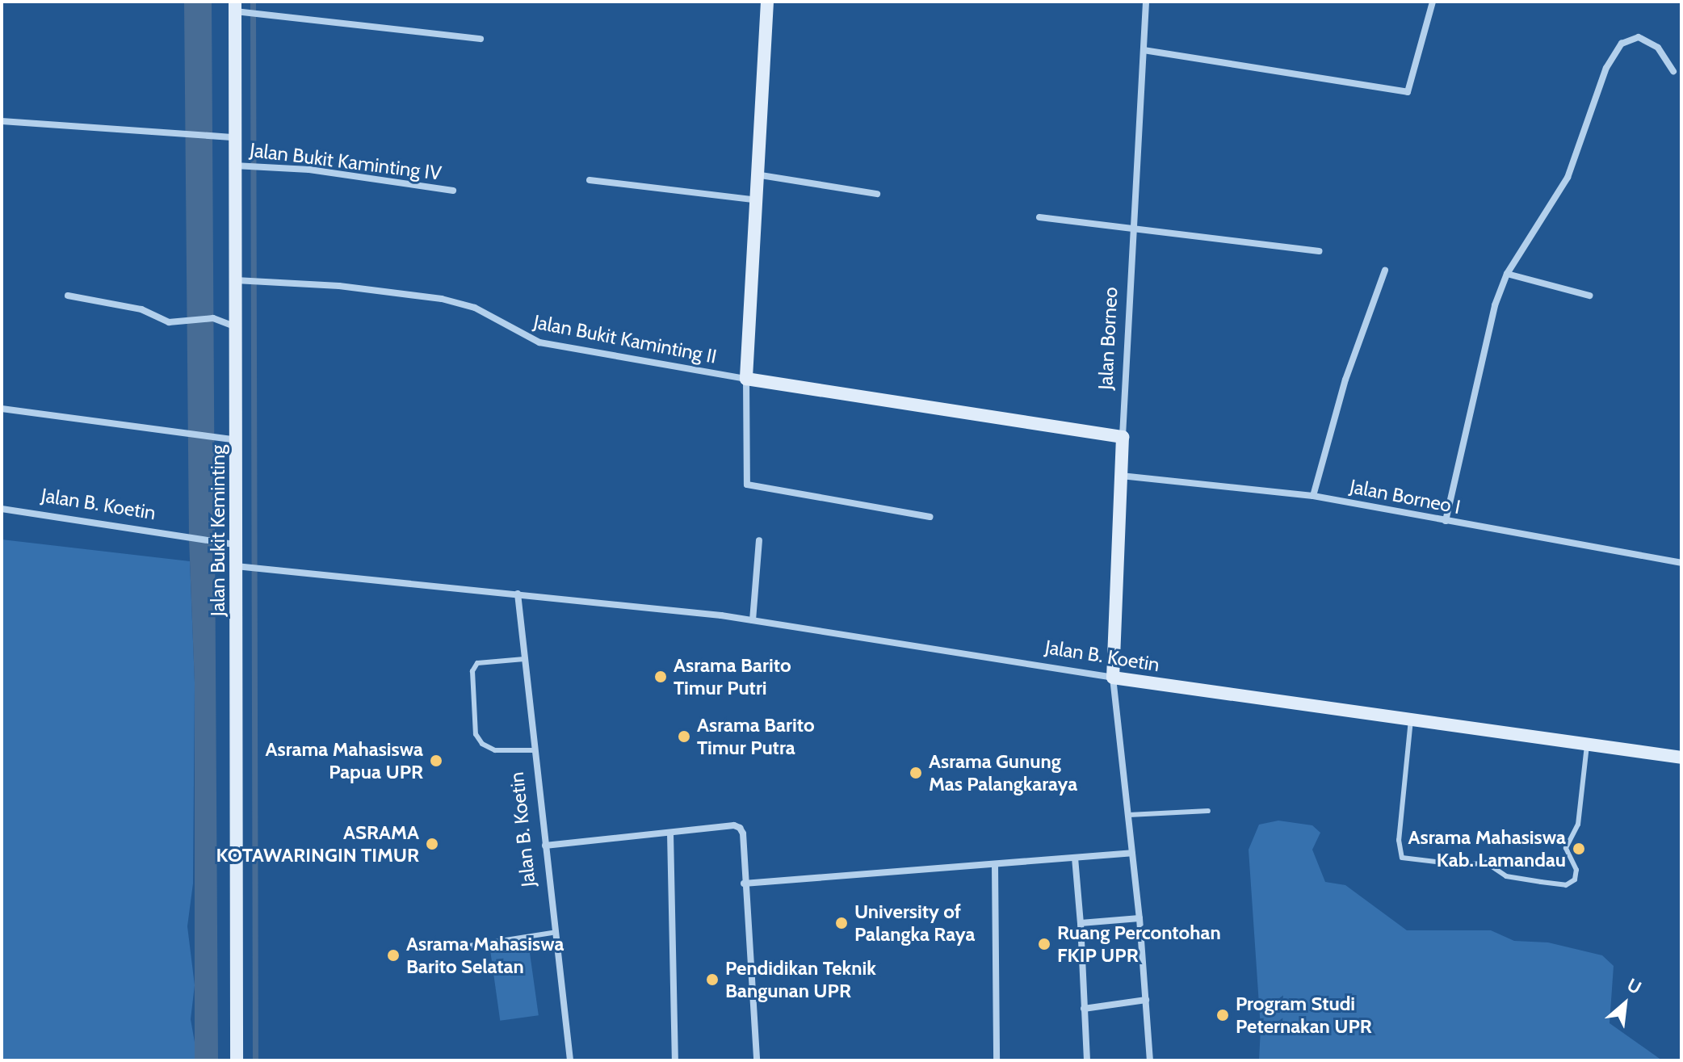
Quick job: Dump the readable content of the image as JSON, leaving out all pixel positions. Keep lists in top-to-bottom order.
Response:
{
  "streets": {
    "street": [
      "Jalan Bukit Kaminting IV",
      "Jalan Borneo",
      "Jalan Bukit Kaminting II",
      "Jalan Borneo I",
      "Jalan B. Koetin",
      "Jalan Bukit Keminting"
    ]
  },
  "crossings": [
    ["Jalan Bukit Kaminting IV", "Jalan Bukit Keminting"],
    ["Jalan Borneo", "Jalan Borneo I"],
    ["Jalan Borneo", "Jalan B. Koetin"],
    ["Jalan Bukit Kaminting II", "Jalan Bukit Keminting"],
    ["Jalan B. Koetin", "Jalan Bukit Keminting"]
  ],
  "places": [
    "Asrama Barito Timur Putri",
    "Asrama Barito Timur Putra",
    "Asrama Mahasiswa Papua UPR",
    "Asrama Gunung Mas Palangkaraya",
    "ASRAMA KOTAWARINGIN TIMUR",
    "Asrama Mahasiswa Kab. Lamandau",
    "University of Palangka Raya",
    "Ruang Percontohan FKIP UPR",
    "Asrama Mahasiswa Barito Selatan",
    "Pendidikan Teknik Bangunan UPR",
    "Program Studi Peternakan UPR"
  ],
  "north": "top right"
}
